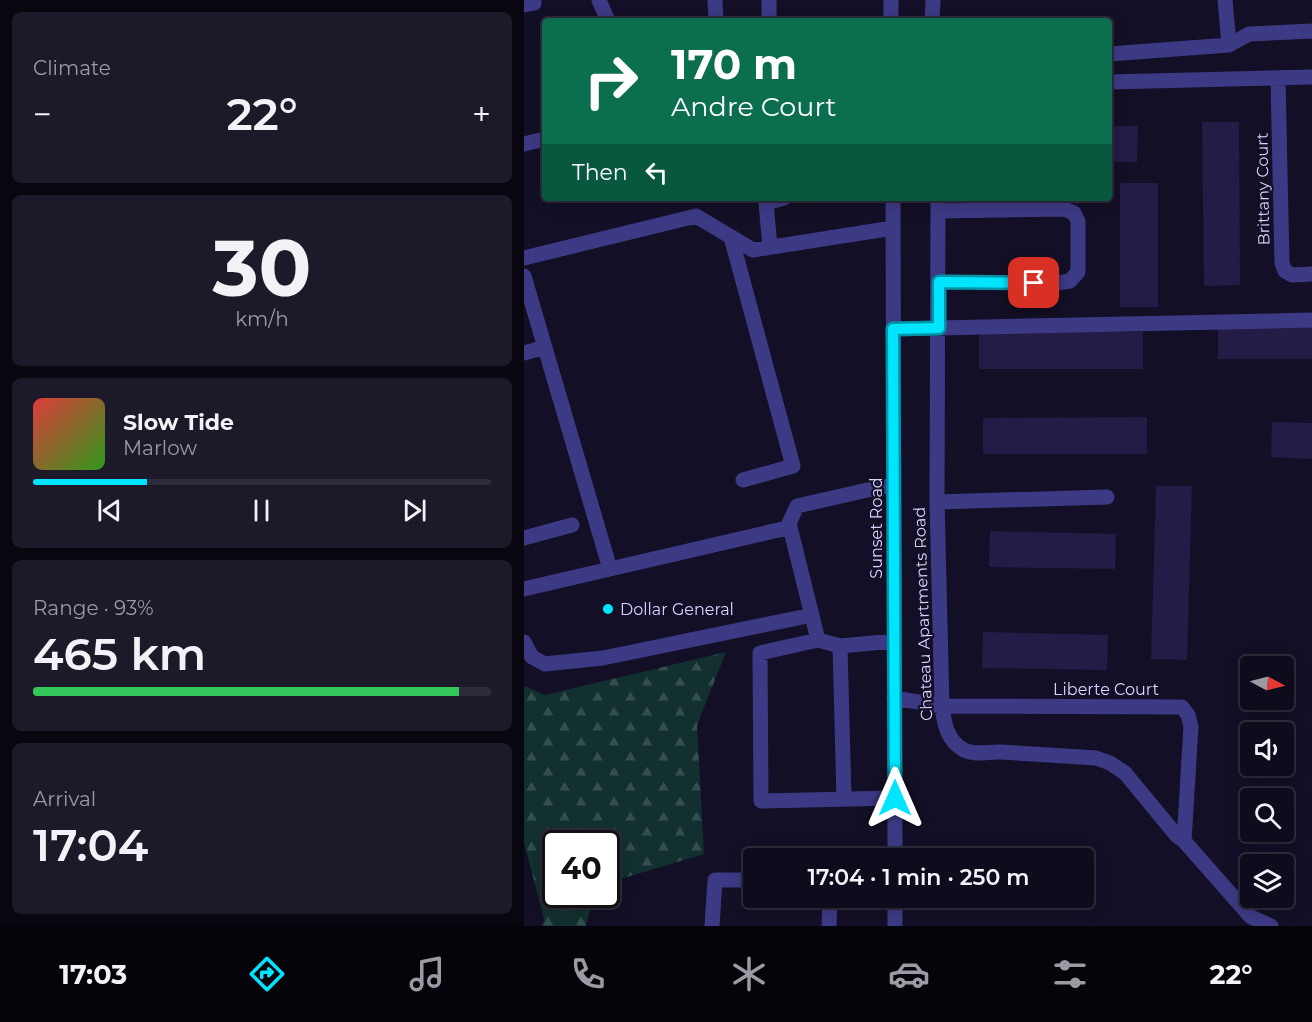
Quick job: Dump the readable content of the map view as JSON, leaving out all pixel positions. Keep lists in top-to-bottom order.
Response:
{
  "streets": {
    "street": [
      "Brittany Court",
      "Sunset Road",
      "Chateau Apartments Road",
      "Liberte Court"
    ]
  },
  "crossings": [
    ["Sunset Road", "Liberte Court"],
    ["Chateau Apartments Road", "Liberte Court"]
  ],
  "places": ["Dollar General"],
  "north": "right",
  "page": {
    "tile": [
      "Climate",
      ["30", "km/h"],
      ["Range · 93%", "465 km"],
      ["Arrival", "17:04"]
    ],
    "turn": ["170 m", "Andre Court"],
    "heat": ["−", "22°", "+"],
    "then": "Then",
    "song": ["Slow Tide", "Marlow"],
    "limit": "40",
    "trip": "17:04 · 1 min · 250 m",
    "tabs": ["17:03", "22°"]
  }
}
